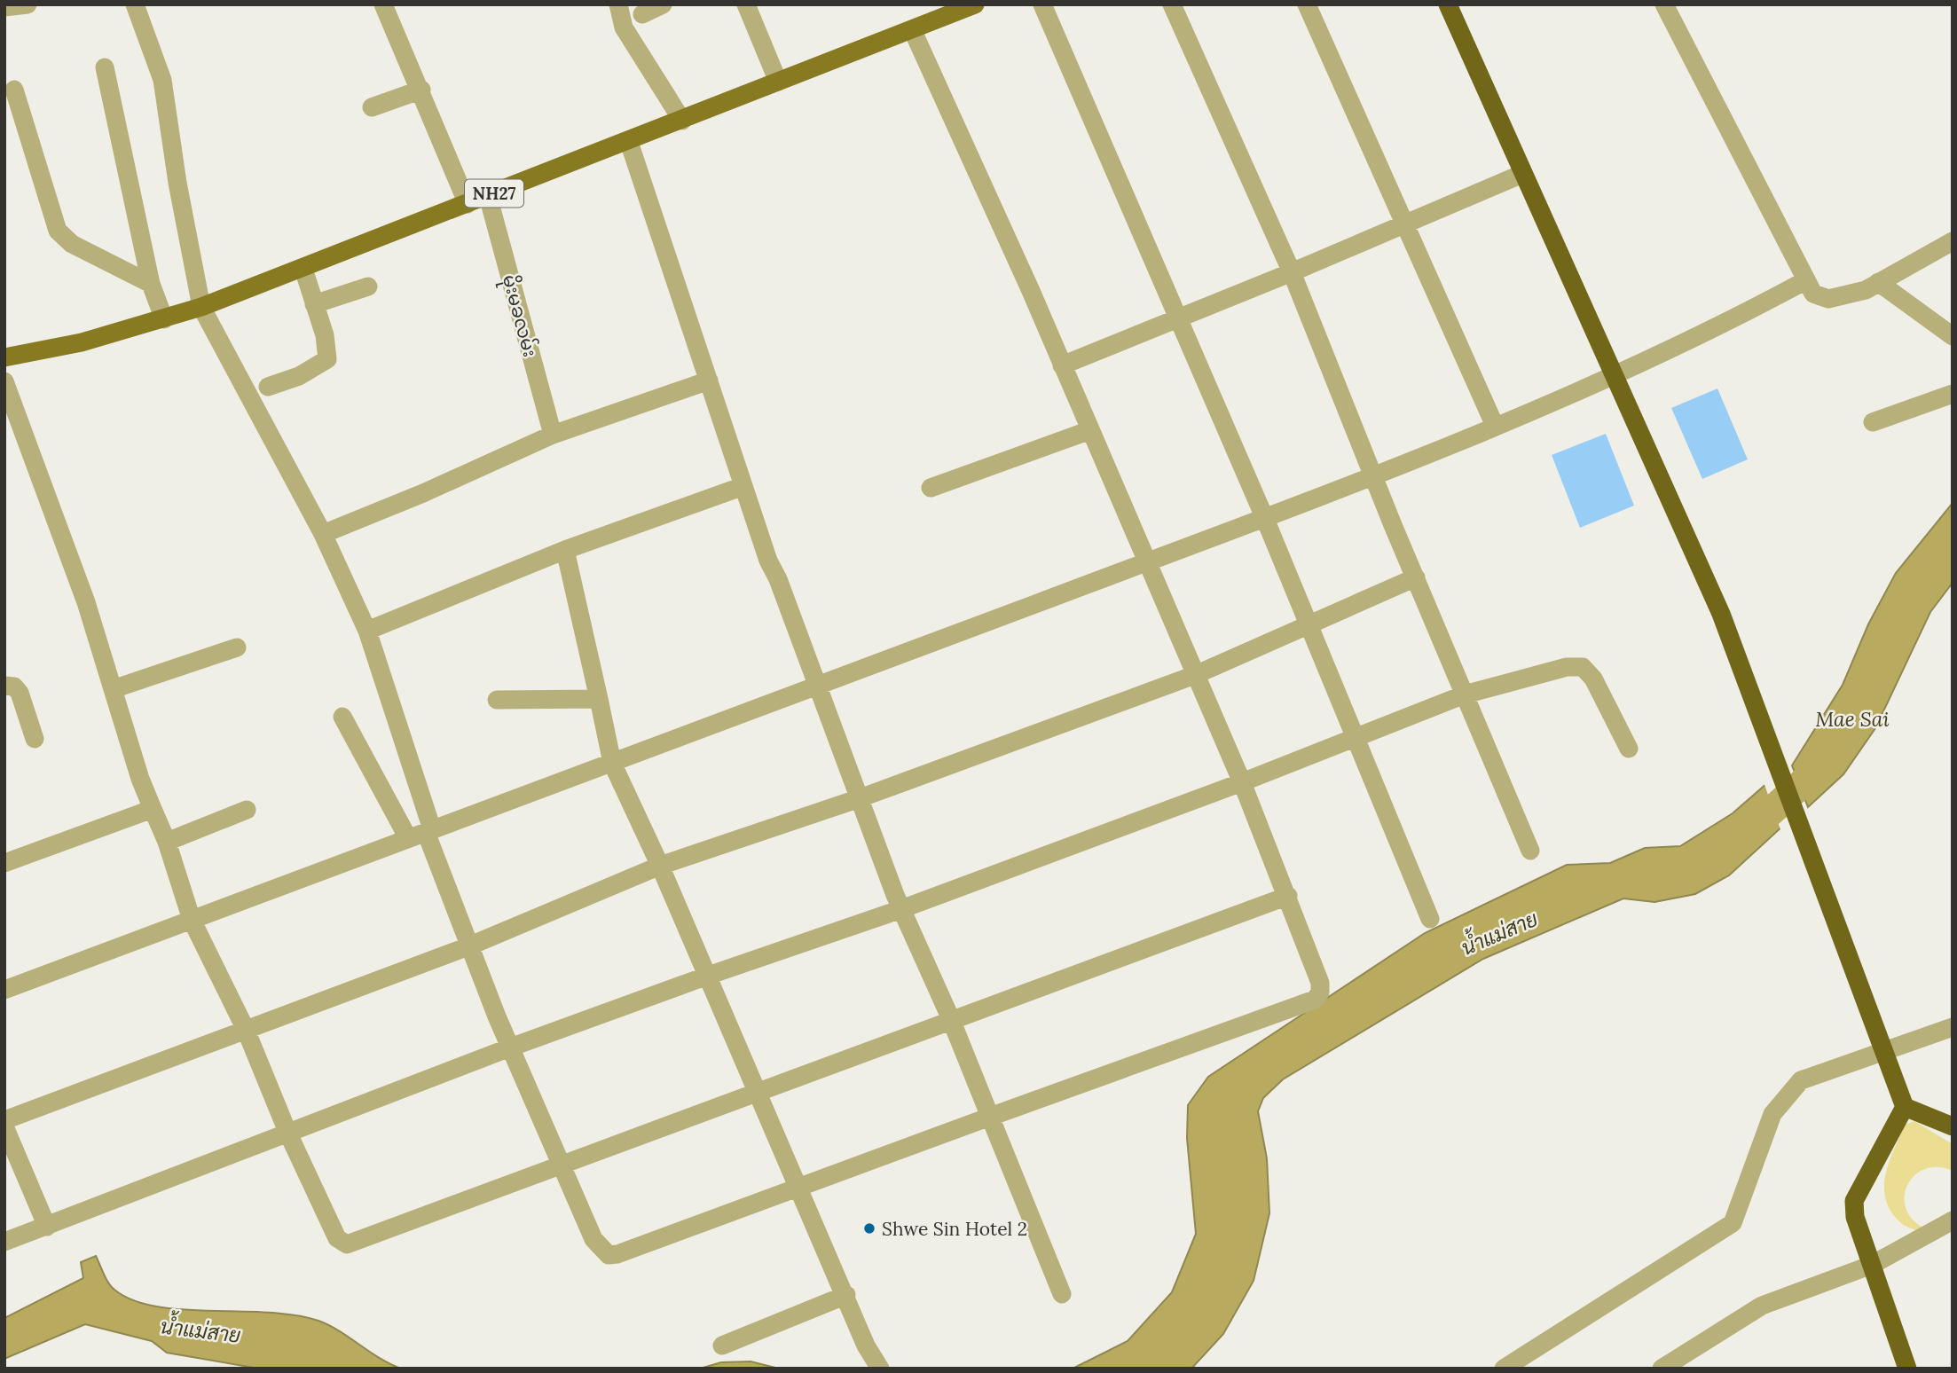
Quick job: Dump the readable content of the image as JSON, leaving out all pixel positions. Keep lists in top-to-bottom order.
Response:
{
  "streets": {
    "main road": ["NH27"],
    "street": ["မိုးမခလမ်း"]
  },
  "crossings": [
    ["NH27", "မိုးမခလမ်း"]
  ],
  "water": ["Mae Sai", "น้ำแม่สาย"],
  "places": ["Shwe Sin Hotel 2"]
}
